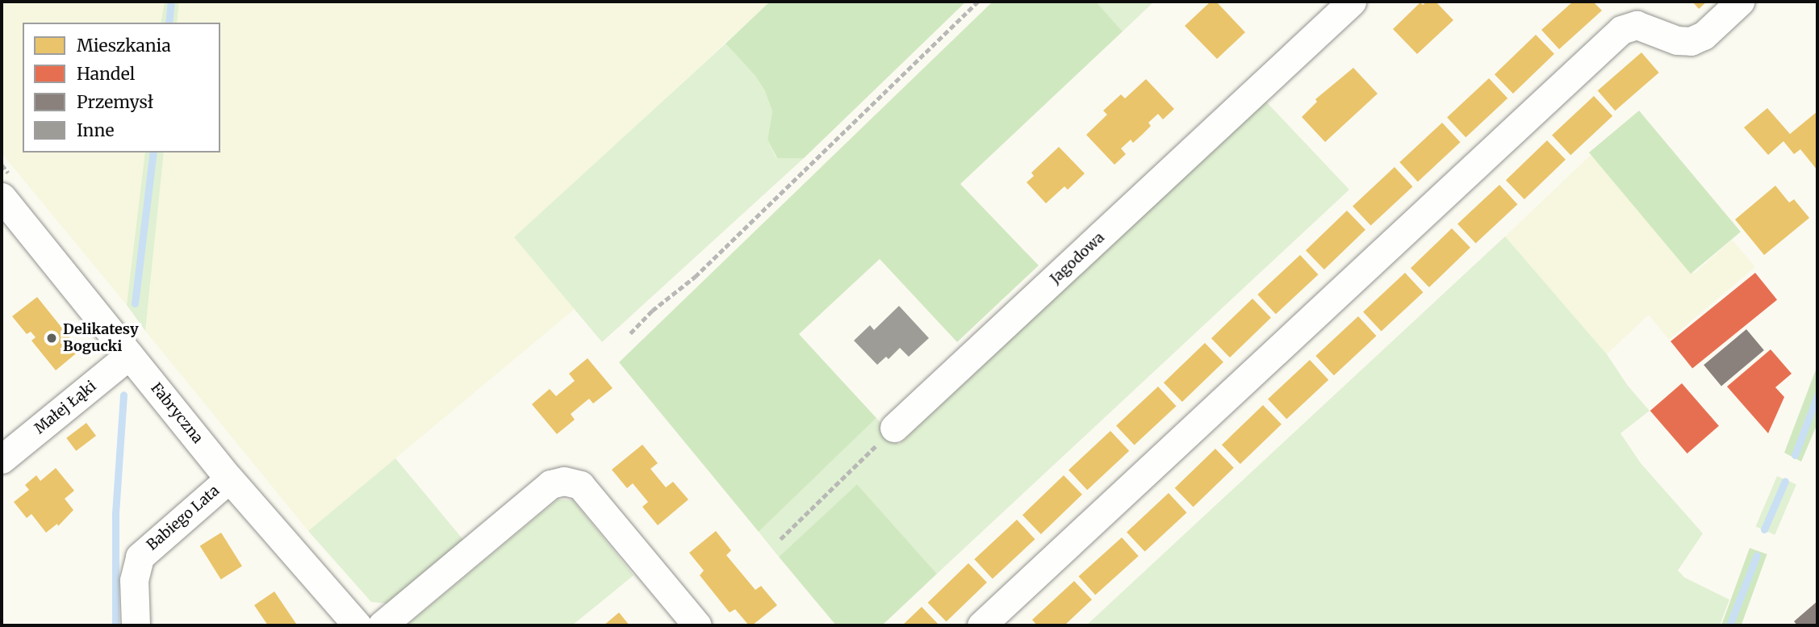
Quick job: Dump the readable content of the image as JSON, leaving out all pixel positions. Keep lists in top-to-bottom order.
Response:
{
  "streets": {
    "street": [
      "Jagodowa",
      "Małej Łąki",
      "Fabryczna",
      "Babiego Lata"
    ]
  },
  "crossings": [
    ["Małej Łąki", "Fabryczna"],
    ["Fabryczna", "Babiego Lata"]
  ],
  "places": ["Delikatesy Bogucki"],
  "legend": [
    "Mieszkania",
    "Handel",
    "Przemysł",
    "Inne"
  ]
}
